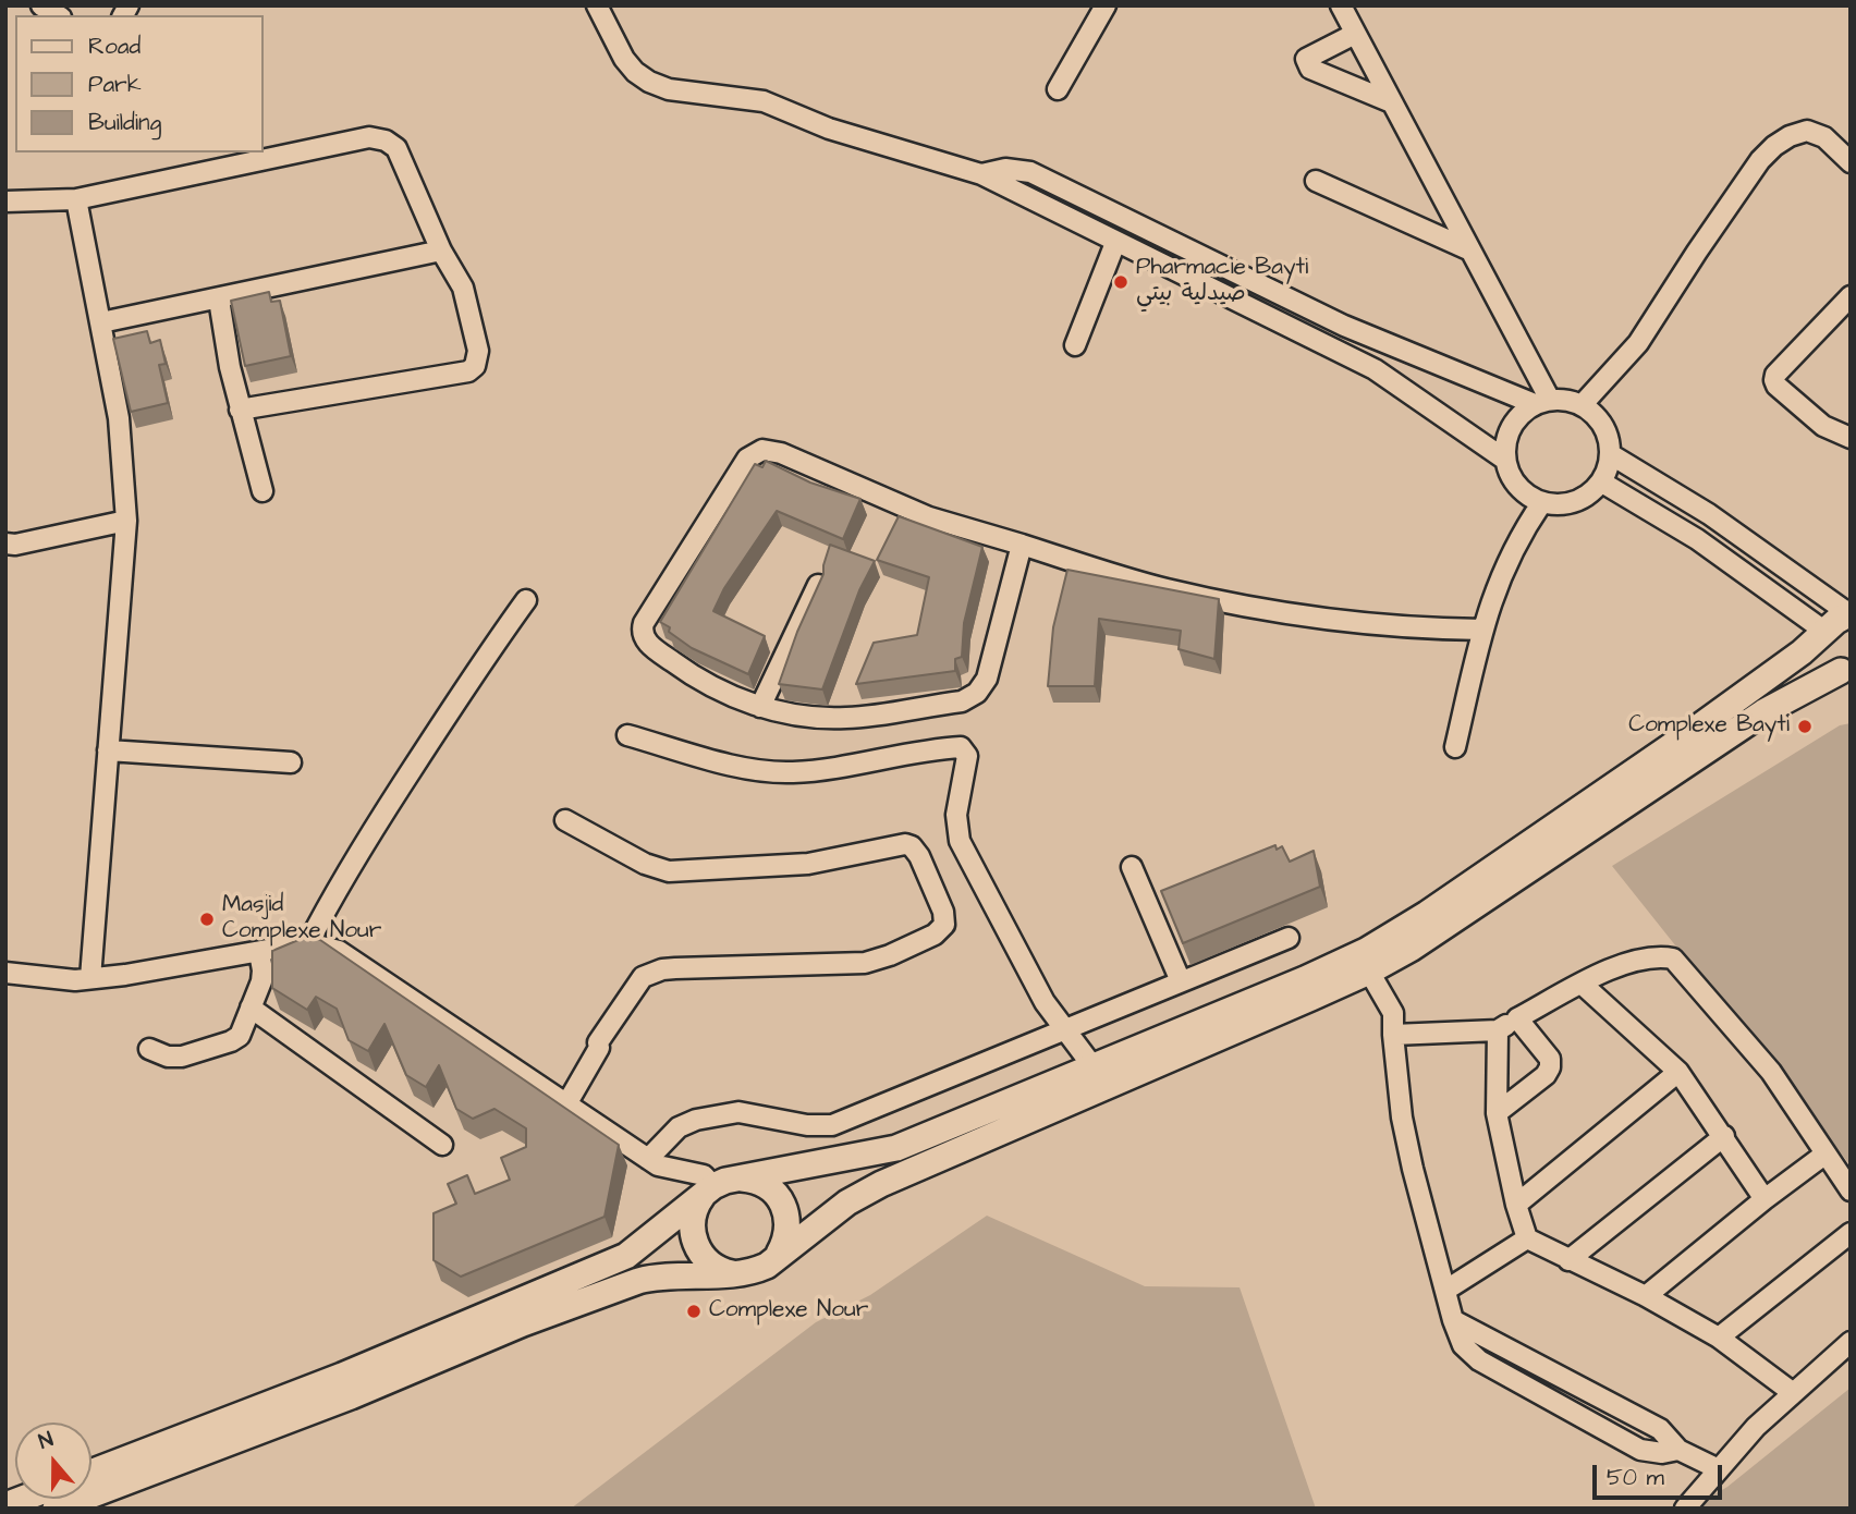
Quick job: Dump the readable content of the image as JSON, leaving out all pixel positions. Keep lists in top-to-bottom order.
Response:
{
  "places": [
    "Pharmacie Bayti صيدلية بيتي",
    "Complexe Bayti",
    "Masjid Complexe Nour",
    "Complexe Nour"
  ],
  "legend": ["Road", "Park", "Building"],
  "scale_bar": "50 m",
  "north": "top"
}
